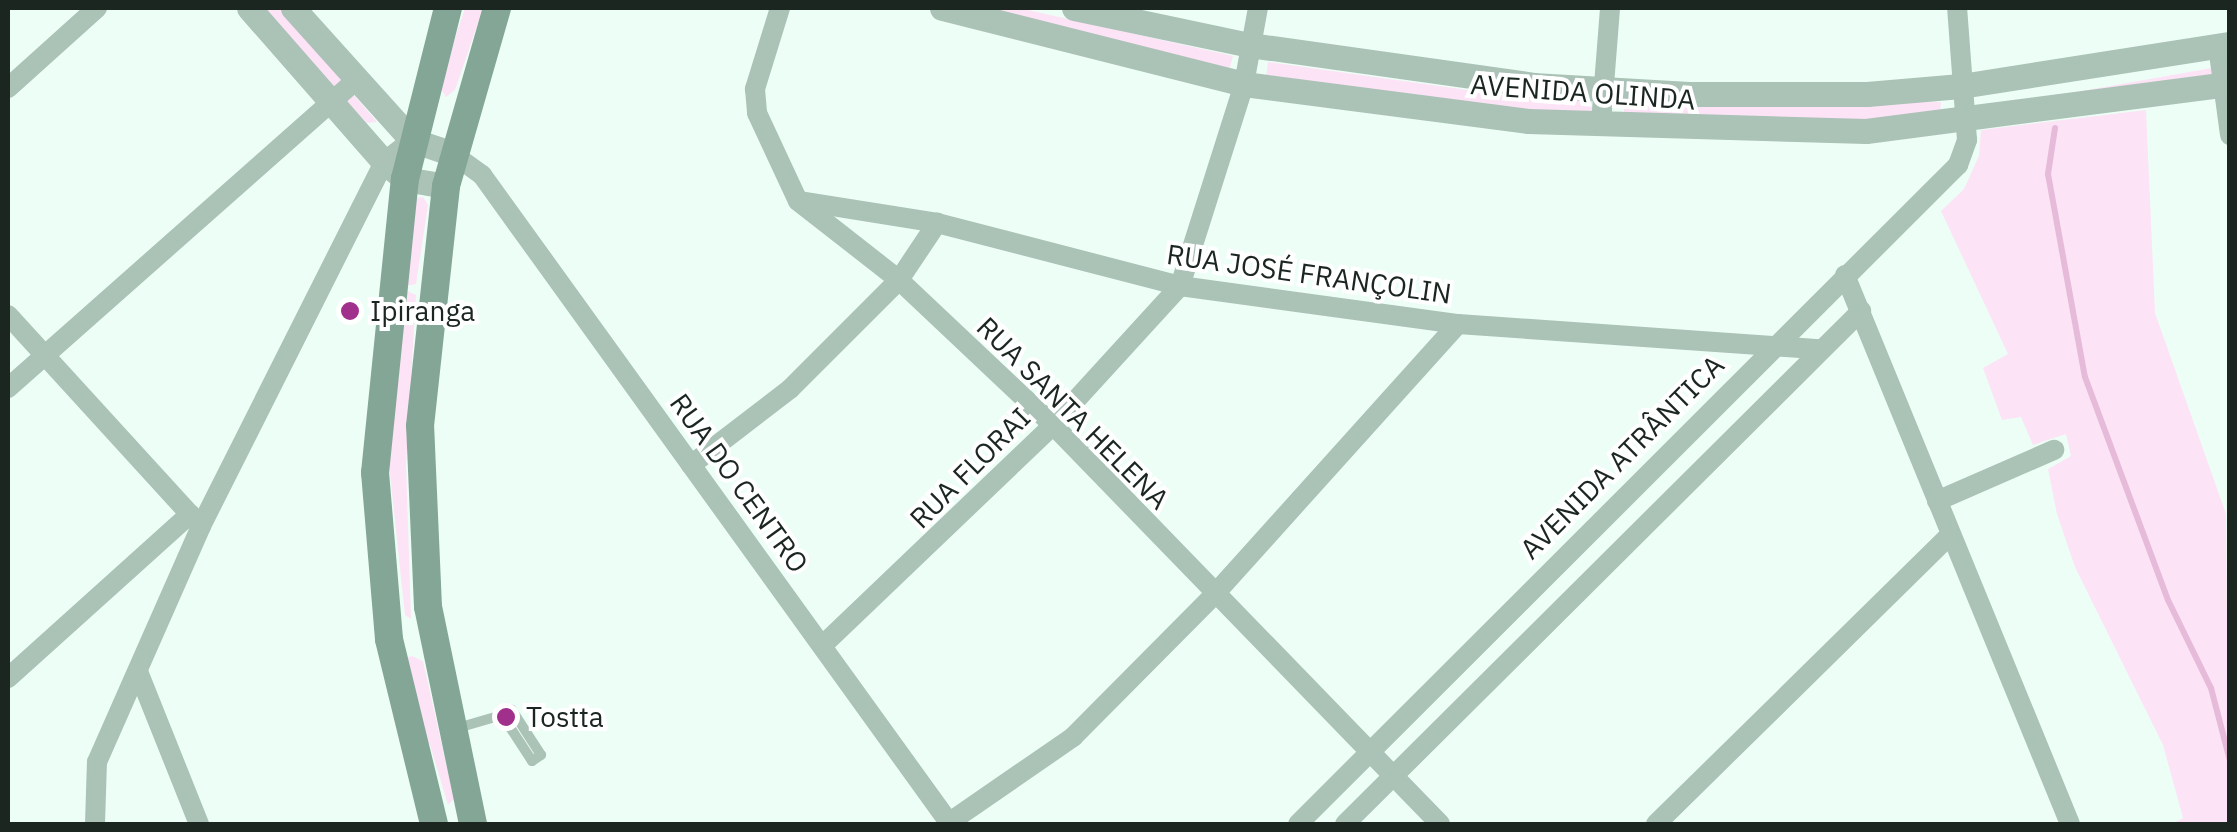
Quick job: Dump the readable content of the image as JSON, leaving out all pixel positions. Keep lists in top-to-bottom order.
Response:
{
  "streets": {
    "street": [
      "AVENIDA OLINDA",
      "RUA JOSÉ FRANÇOLIN",
      "RUA SANTA HELENA",
      "AVENIDA ATRÂNTICA",
      "RUA FLORAI",
      "RUA DO CENTRO"
    ]
  },
  "crossings": [
    ["AVENIDA OLINDA", "AVENIDA ATRÂNTICA"],
    ["AVENIDA OLINDA", "RUA FLORAI"],
    ["RUA JOSÉ FRANÇOLIN", "RUA SANTA HELENA"],
    ["RUA JOSÉ FRANÇOLIN", "AVENIDA ATRÂNTICA"],
    ["RUA JOSÉ FRANÇOLIN", "RUA FLORAI"],
    ["RUA SANTA HELENA", "AVENIDA ATRÂNTICA"],
    ["RUA SANTA HELENA", "RUA FLORAI"],
    ["RUA FLORAI", "RUA DO CENTRO"]
  ],
  "places": ["Ipiranga", "Tostta"]
}
